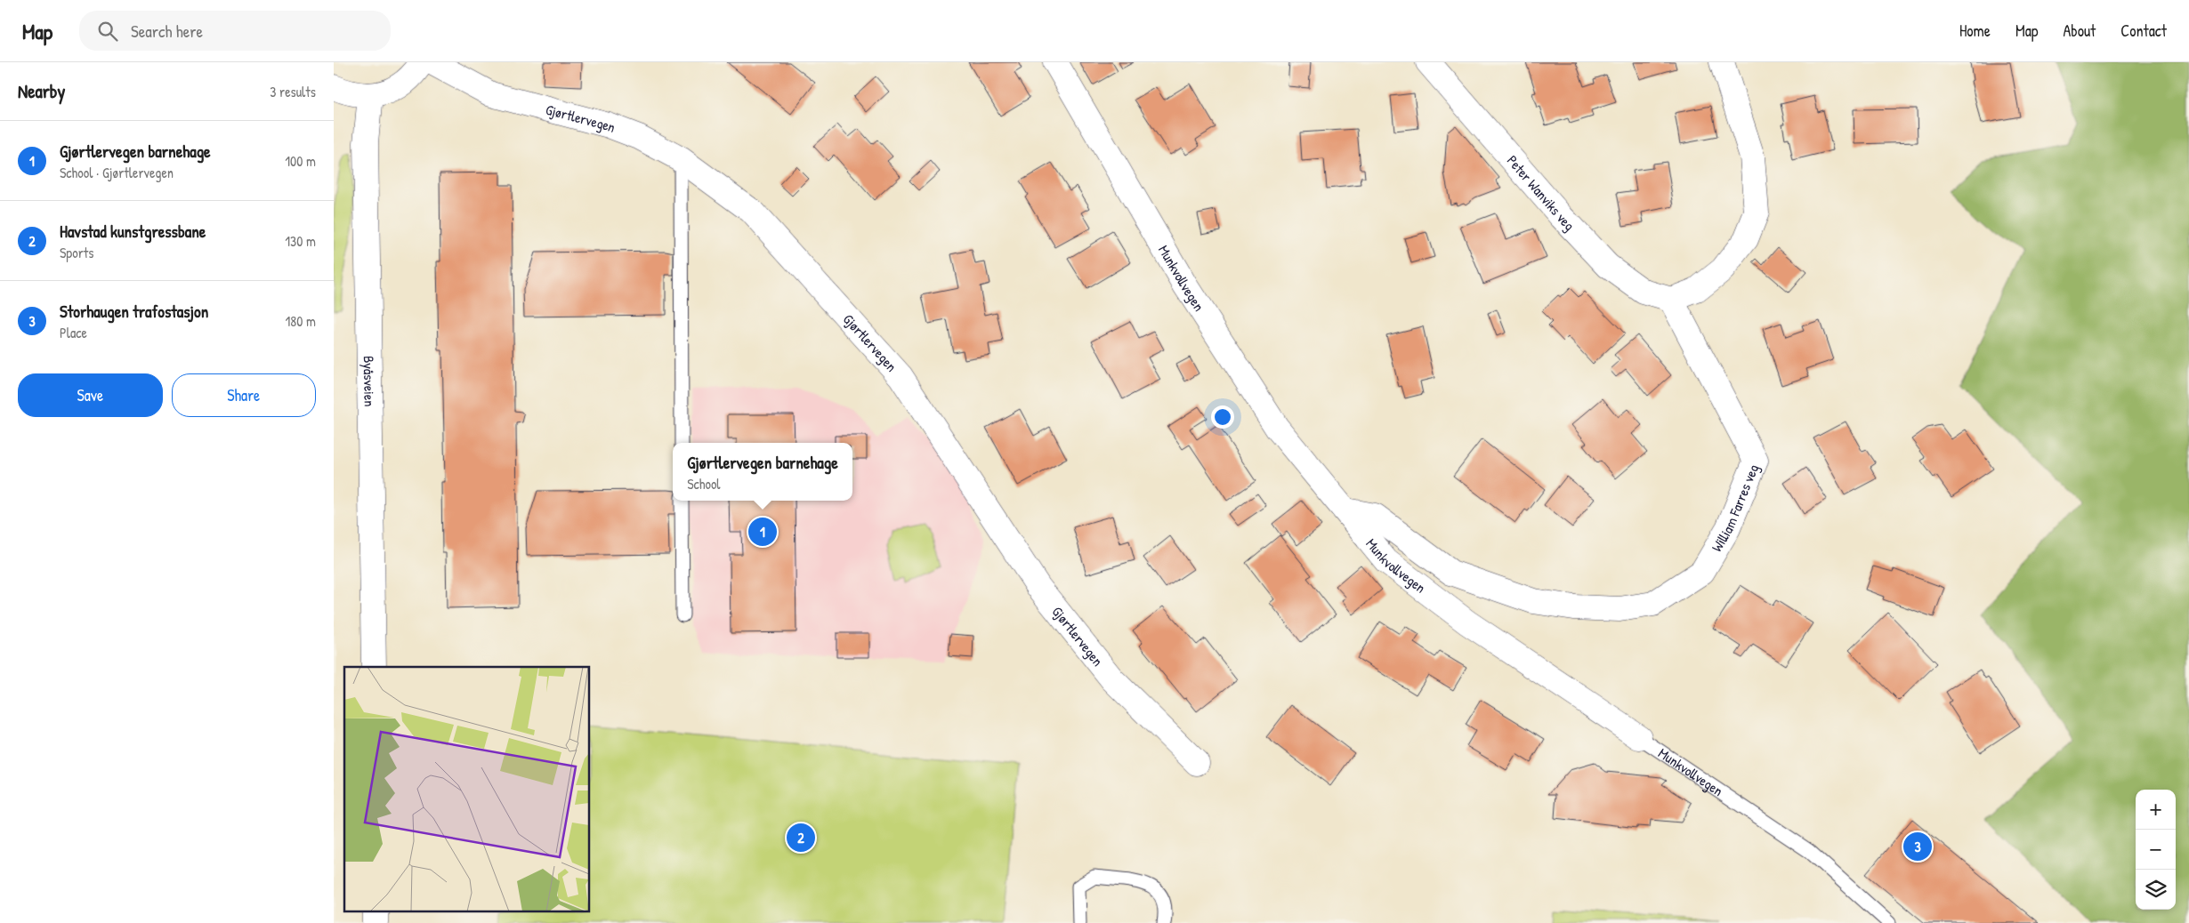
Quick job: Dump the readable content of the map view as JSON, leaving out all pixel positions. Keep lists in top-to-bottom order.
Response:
{
  "streets": {
    "street": [
      "Gjørtlervegen",
      "Peter Wanviks veg",
      "Munkvollvegen",
      "Byåsveien",
      "William Farres veg"
    ]
  },
  "crossings": [
    ["Peter Wanviks veg", "William Farres veg"],
    ["Munkvollvegen", "William Farres veg"]
  ],
  "page": {
    "header": "Map",
    "search": "Search here",
    "nav": [
      "Home",
      "Map",
      "About",
      "Contact"
    ],
    "heading": ["Nearby", "3 results"],
    "list": [
      {
        "mark": "1",
        "name": "Gjørtlervegen barnehage",
        "note": "School · Gjørtlervegen",
        "value": "100 m"
      },
      {
        "mark": "2",
        "name": "Havstad kunstgressbane",
        "note": "Sports",
        "value": "130 m"
      },
      {
        "mark": "3",
        "name": "Storhaugen trafostasjon",
        "note": "Place",
        "value": "180 m"
      }
    ],
    "buttons": ["Save", "Share"],
    "popup": ["Gjørtlervegen barnehage", "School"],
    "pins": ["1", "2", "3"],
    "map_buttons": ["+", "−"]
  }
}
